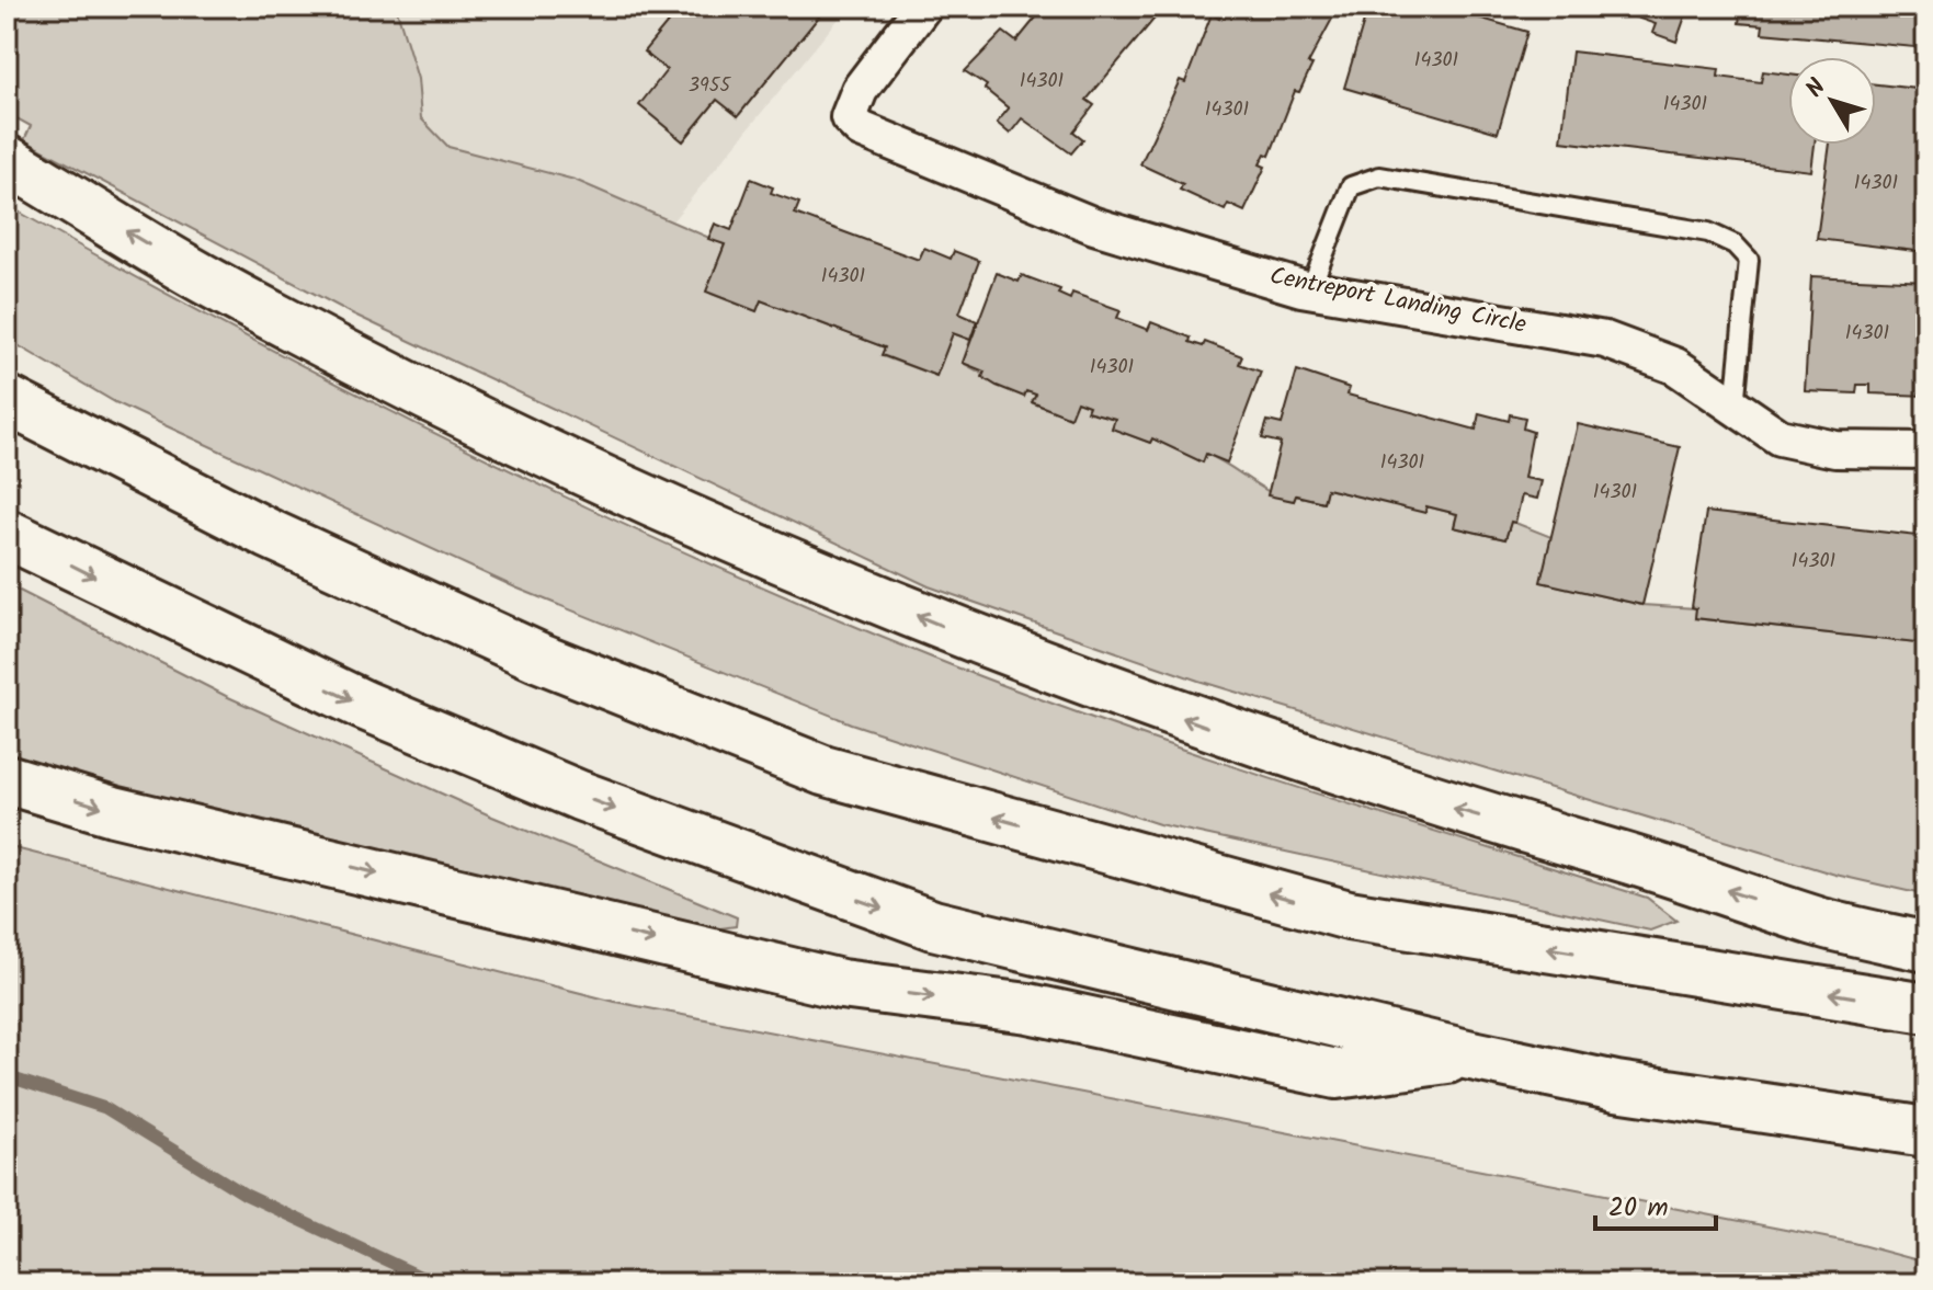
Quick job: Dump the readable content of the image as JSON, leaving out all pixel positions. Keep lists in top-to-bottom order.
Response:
{
  "streets": {
    "street": ["Centreport Landing Circle"]
  },
  "house_numbers": [
    "14301",
    "14301",
    "3955",
    "14301",
    "14301",
    "14301",
    "14301",
    "14301",
    "14301",
    "14301",
    "14301",
    "14301"
  ],
  "scale_bar": "20 m",
  "north": "top left"
}
